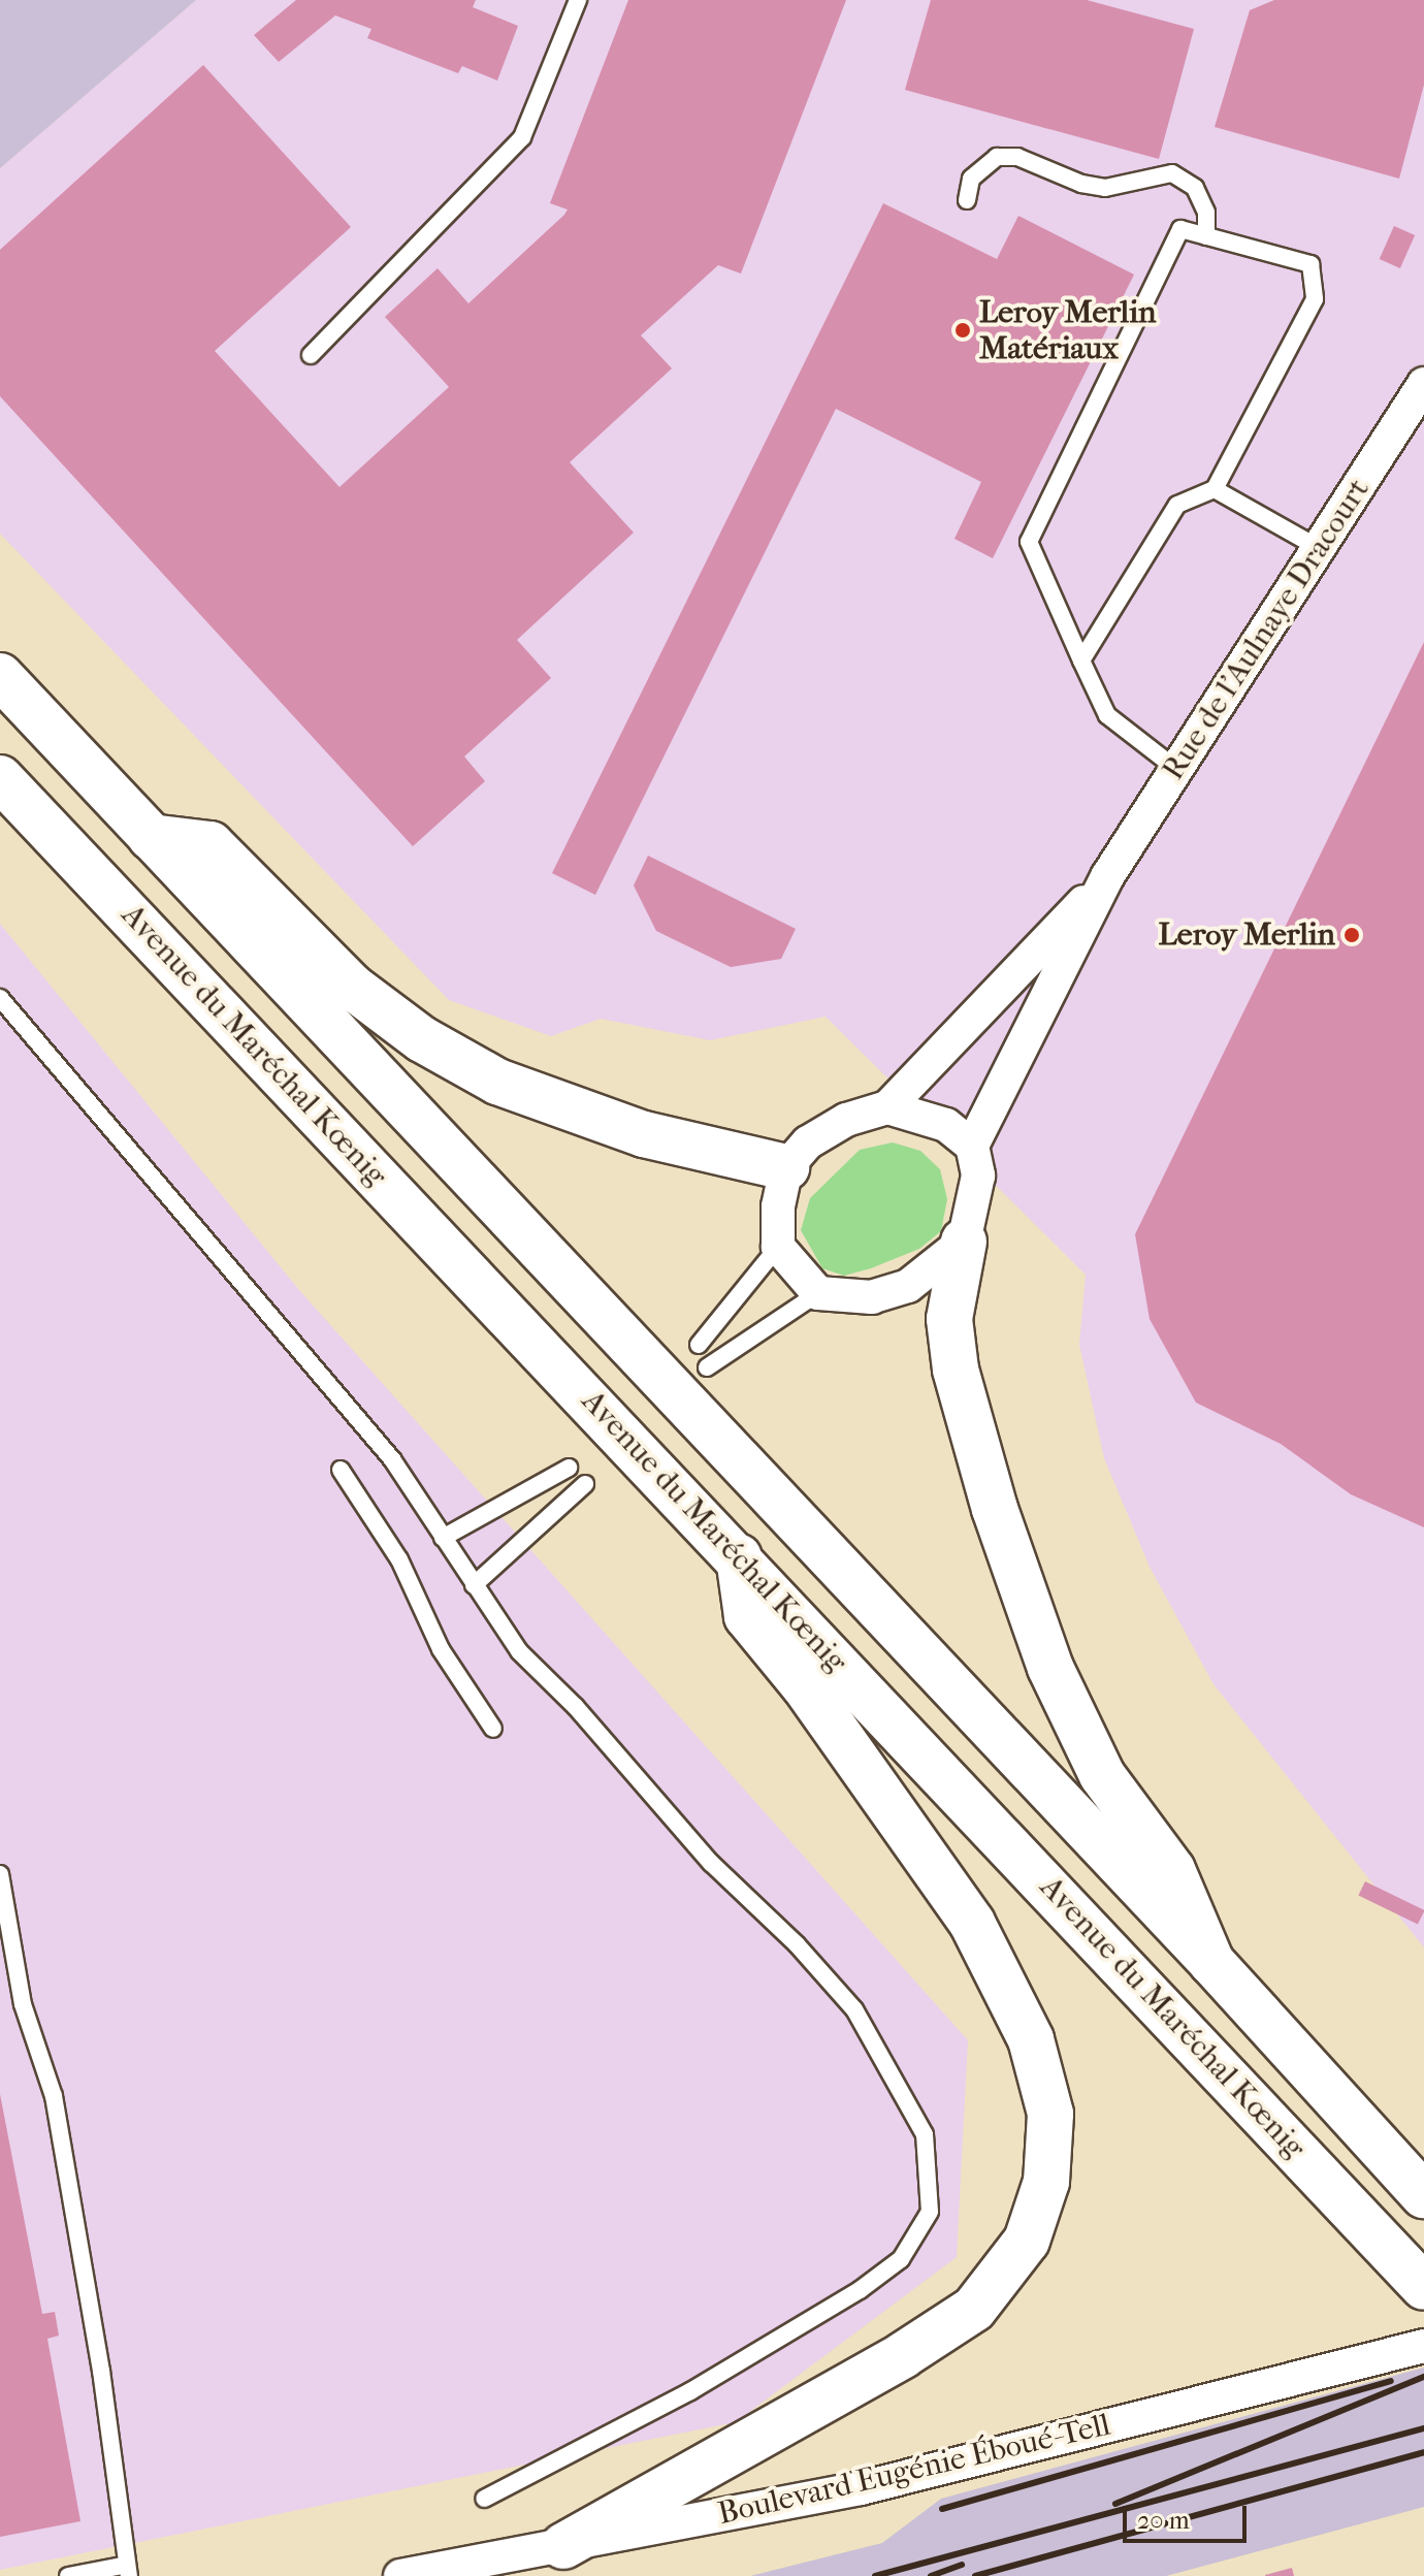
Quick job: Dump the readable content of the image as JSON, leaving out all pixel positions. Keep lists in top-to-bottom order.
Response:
{
  "streets": {
    "main road": ["Avenue du Maréchal Kœnig"],
    "street": ["Rue de l'Aulnaye Dracourt", "Boulevard Eugénie Éboué-Tell"]
  },
  "places": ["Leroy Merlin Matériaux", "Leroy Merlin"],
  "scale_bar": "20 m"
}
